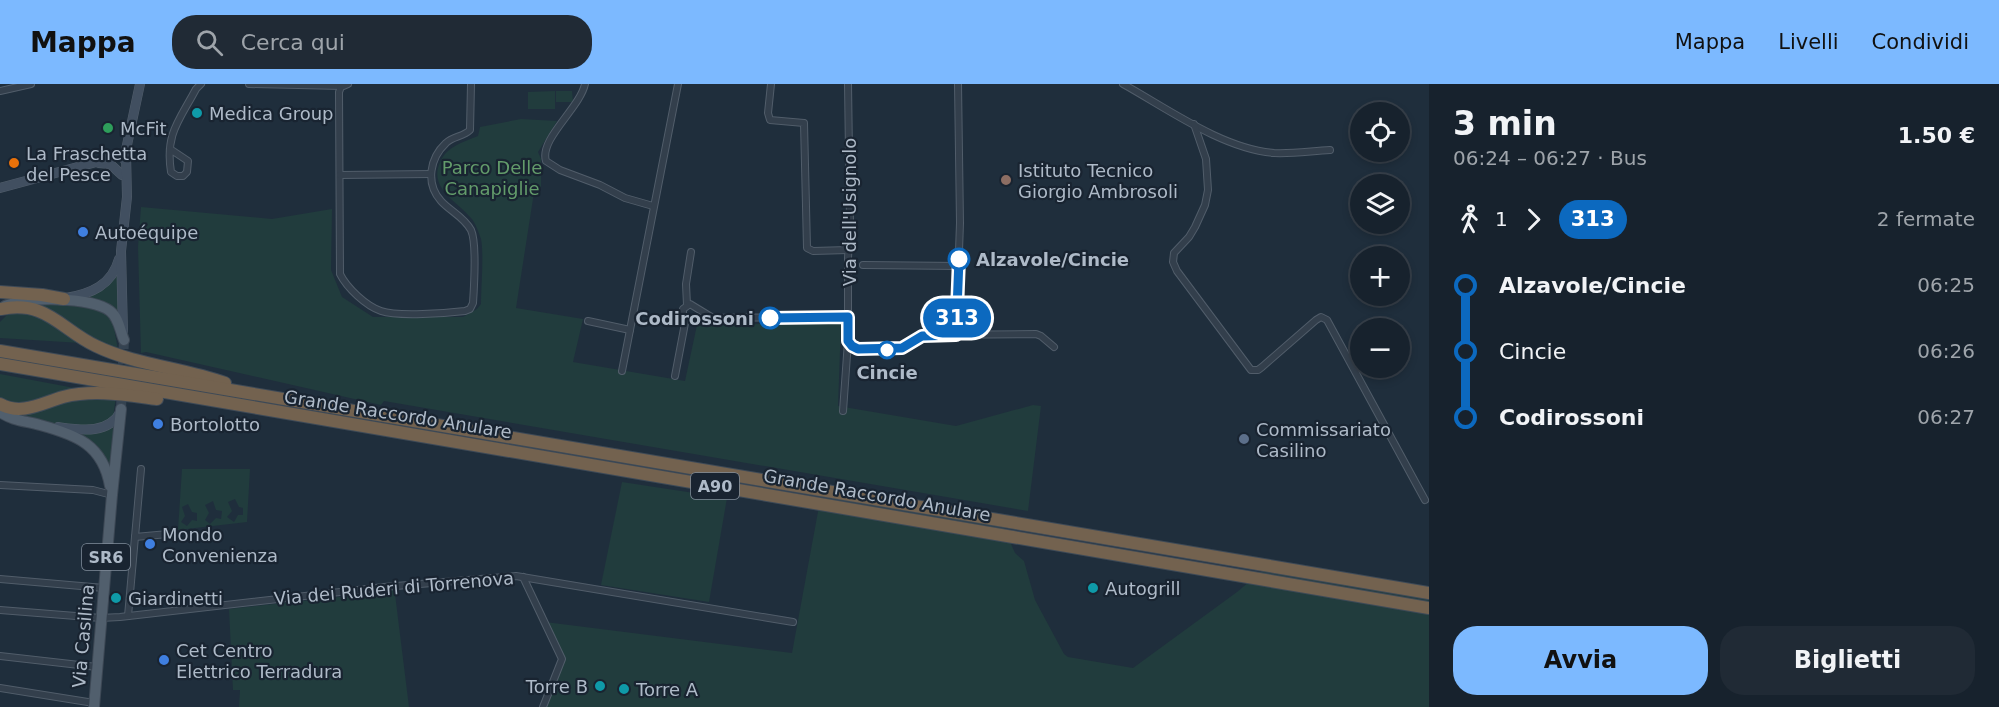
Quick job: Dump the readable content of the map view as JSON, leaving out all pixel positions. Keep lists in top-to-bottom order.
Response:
{
  "streets": {
    "highway": ["Grande Raccordo Anulare", "A90"],
    "main road": ["SR6", "Via Casilina"],
    "street": ["Via dell'Usignolo", "Via dei Ruderi di Torrenova"]
  },
  "crossings": [
    ["Via dei Ruderi di Torrenova", "Via Casilina"]
  ],
  "parks": ["Parco Delle Canapiglie"],
  "places": [
    "Medica Group",
    "McFit",
    "La Fraschetta del Pesce",
    "Istituto Tecnico Giorgio Ambrosoli",
    "Autoéquipe",
    "Alzavole/Cincie",
    "Codirossoni",
    "Cincie",
    "Bortolotto",
    "Commissariato Casilino",
    "Mondo Convenienza",
    "Autogrill",
    "Giardinetti",
    "Cet Centro Elettrico Terradura",
    "Torre B",
    "Torre A"
  ],
  "lines": ["bus line 313"],
  "page": {
    "header": "Mappa",
    "search": "Cerca qui",
    "nav": ["Mappa", "Livelli", "Condividi"],
    "on_map": "313",
    "heading": ["3 min", "06:24 – 06:27 · Bus", "1.50 €"],
    "map_buttons": ["+", "−"],
    "legs": ["1", "313", "2 fermate"],
    "list": [
      {
        "name": "Alzavole/Cincie",
        "value": "06:25"
      },
      {
        "name": "Cincie",
        "value": "06:26"
      },
      {
        "name": "Codirossoni",
        "value": "06:27"
      }
    ],
    "buttons": ["Avvia", "Biglietti"]
  }
}
